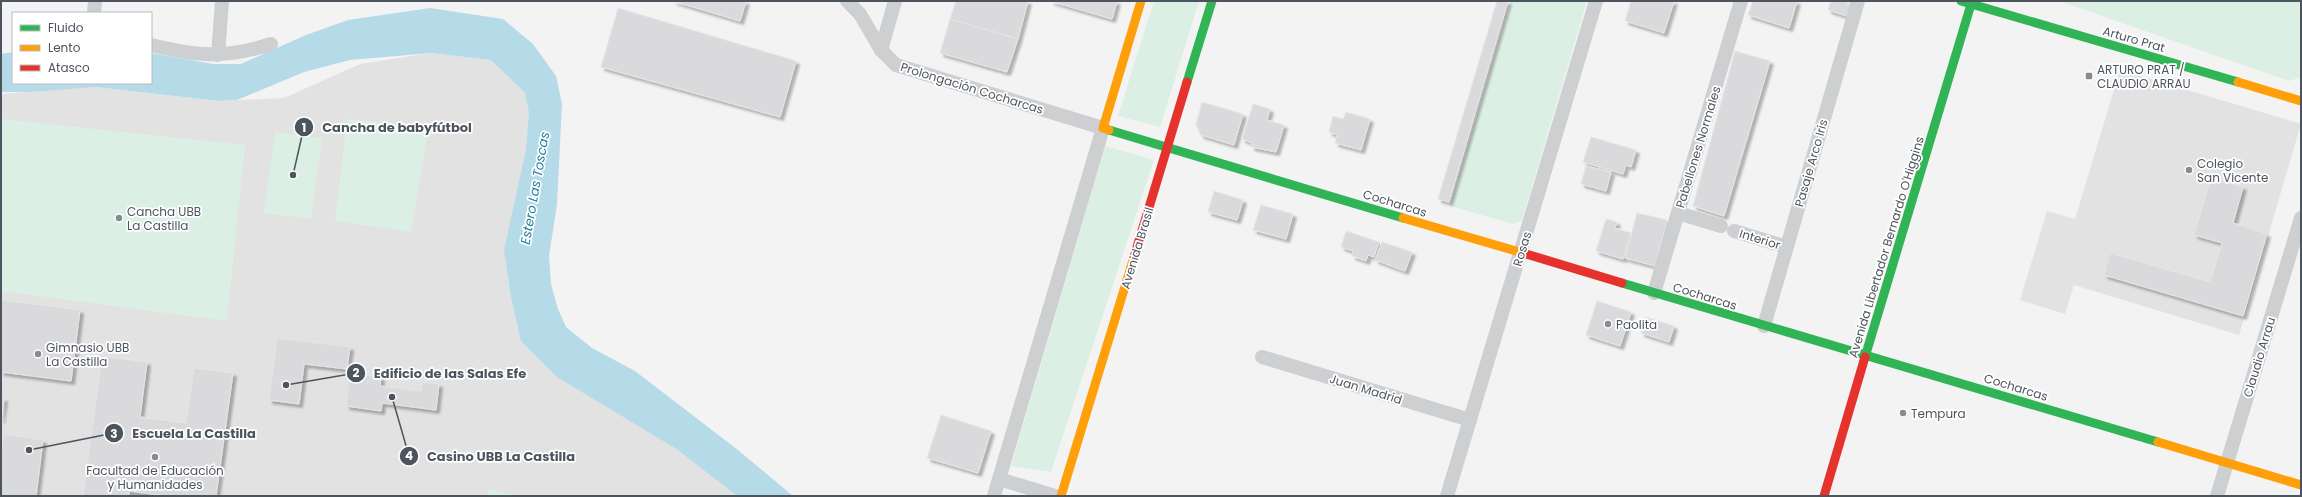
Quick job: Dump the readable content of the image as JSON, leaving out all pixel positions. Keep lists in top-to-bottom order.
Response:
{
  "streets": {
    "street": [
      "Arturo Prat",
      "Prolongación Cocharcas",
      "Pabellones Normales",
      "Pasaje Arco Iris",
      "Cocharcas",
      "Interior",
      "Avenida Libertador Bernardo O'Higgins",
      "Avenida Brasil",
      "Rosas",
      "Claudio Arrau",
      "Juan Madrid"
    ]
  },
  "crossings": [
    ["Arturo Prat", "Avenida Libertador Bernardo O'Higgins"],
    ["Prolongación Cocharcas", "Cocharcas"],
    ["Pabellones Normales", "Cocharcas"],
    ["Pabellones Normales", "Interior"],
    ["Pasaje Arco Iris", "Cocharcas"],
    ["Pasaje Arco Iris", "Interior"],
    ["Cocharcas", "Avenida Libertador Bernardo O'Higgins"],
    ["Cocharcas", "Avenida Brasil"],
    ["Cocharcas", "Rosas"],
    ["Cocharcas", "Claudio Arrau"],
    ["Rosas", "Juan Madrid"]
  ],
  "water": ["Estero Las Toscas"],
  "places": {
    "transit": ["ARTURO PRAT / CLAUDIO ARRAU"],
    "other": [
      "Colegio San Vicente",
      "Cancha de babyfútbol",
      "Cancha UBB La Castilla",
      "Paolita",
      "Gimnasio UBB La Castilla",
      "Edificio de las Salas Efe",
      "Casino UBB La Castilla",
      "Tempura",
      "Escuela La Castilla",
      "Facultad de Educación y Humanidades"
    ]
  },
  "legend": ["Fluido", "Lento", "Atasco"]
}
